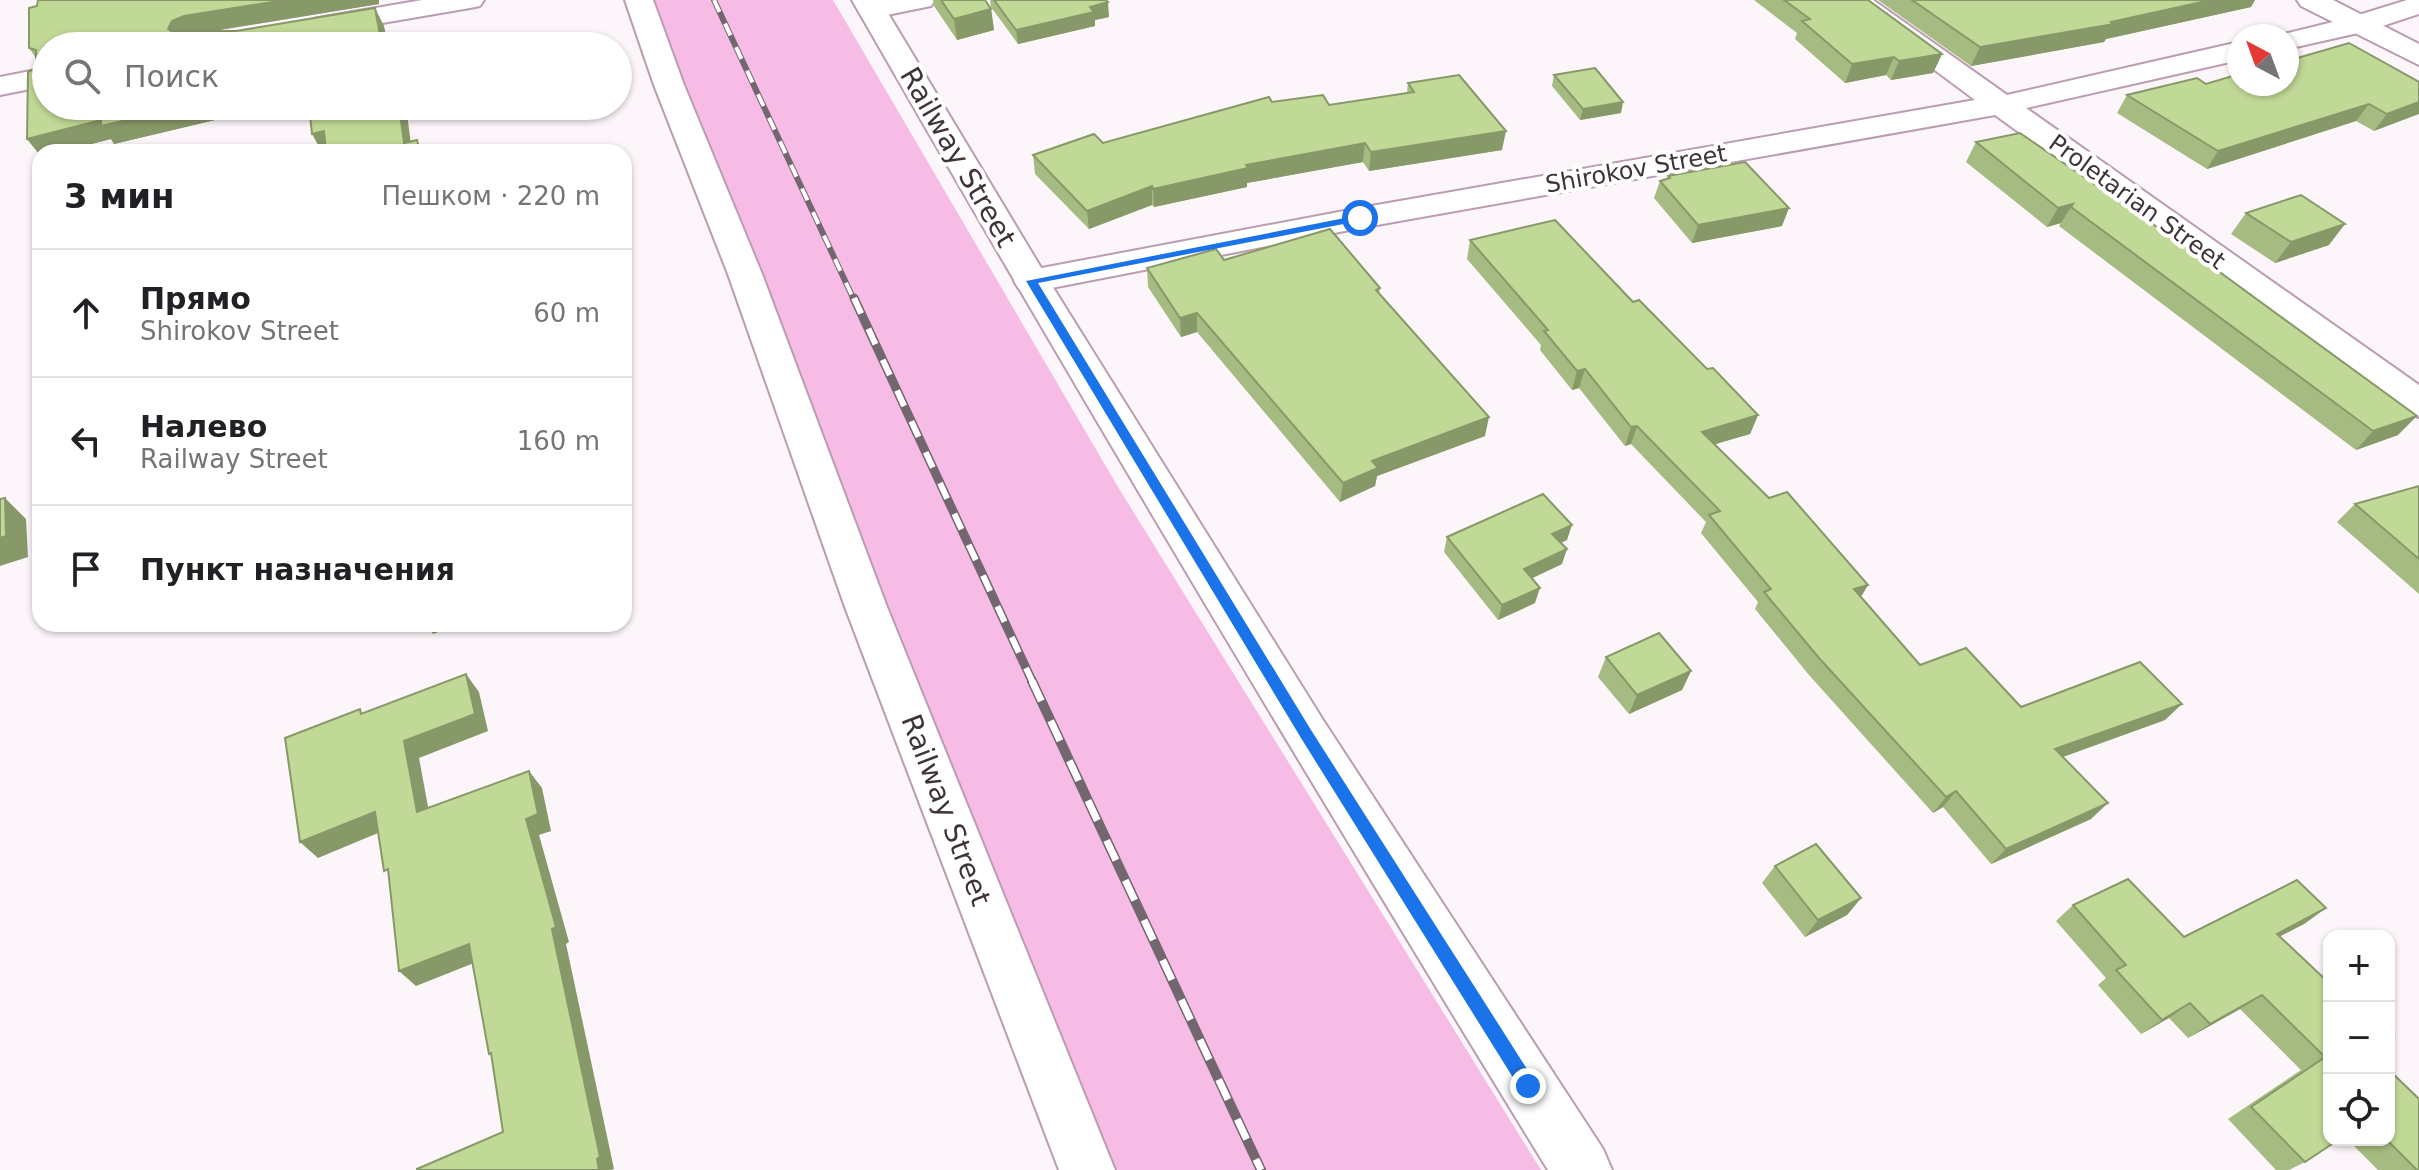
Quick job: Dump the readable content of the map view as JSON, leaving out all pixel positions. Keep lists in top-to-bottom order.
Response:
{
  "streets": {
    "main road": ["Railway Street"],
    "street": ["Shirokov Street", "Proletarian Street"]
  },
  "crossings": [
    ["Railway Street", "Shirokov Street"],
    ["Shirokov Street", "Proletarian Street"]
  ],
  "north": "top left",
  "page": {
    "search": "Поиск",
    "heading": ["3 мин", "Пешком · 220 m"],
    "list": [
      ["Прямо", "Shirokov Street", "60 m"],
      ["Налево", "Railway Street", "160 m"],
      "Пункт назначения"
    ],
    "map_buttons": ["+", "−"]
  }
}
